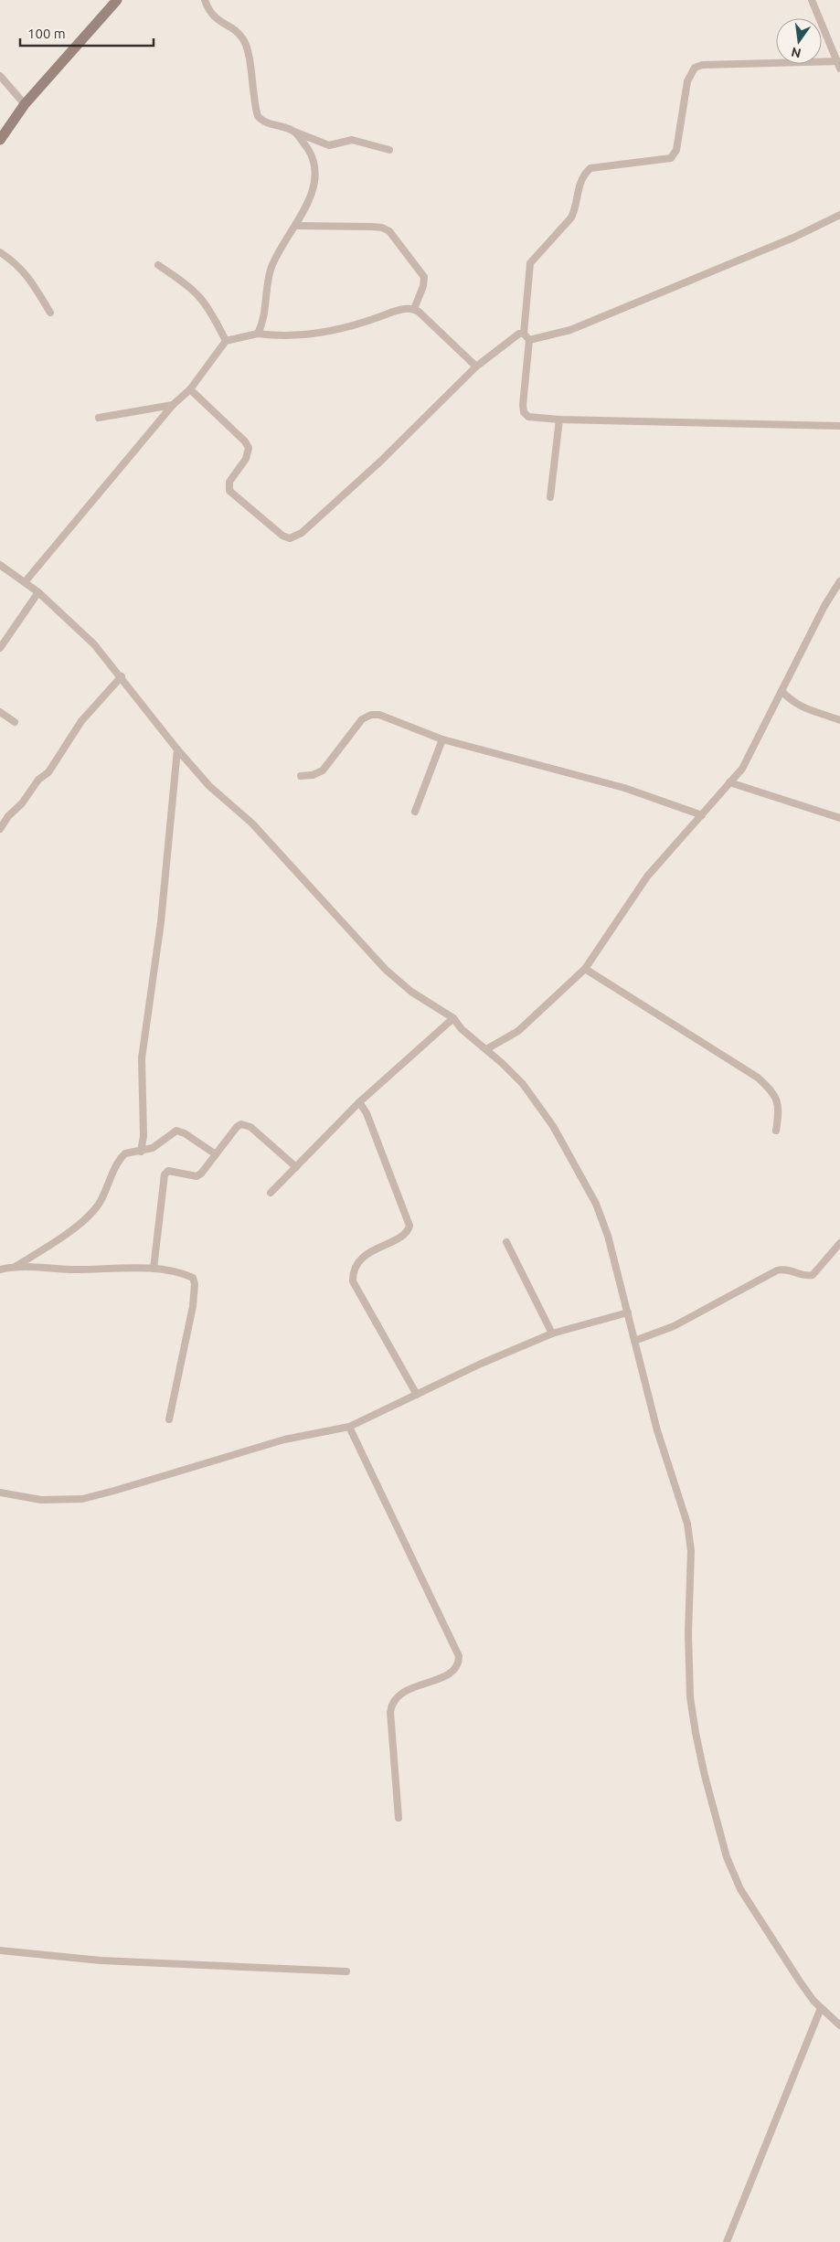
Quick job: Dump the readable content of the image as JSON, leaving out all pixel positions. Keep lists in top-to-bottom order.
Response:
{
  "scale_bar": "100 m",
  "north": "bottom"
}
